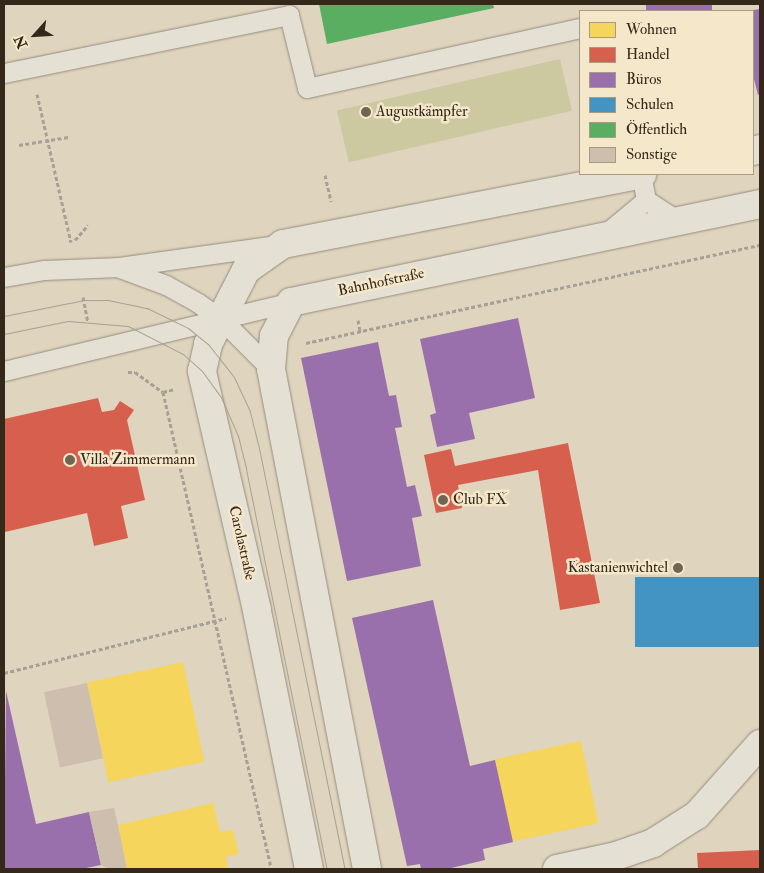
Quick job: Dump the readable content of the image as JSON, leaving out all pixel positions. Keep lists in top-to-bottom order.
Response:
{
  "streets": {
    "main road": ["Bahnhofstraße", "Carolastraße"]
  },
  "crossings": [
    ["Bahnhofstraße", "Carolastraße"]
  ],
  "places": [
    "Augustkämpfer",
    "Villa Zimmermann",
    "Club FX",
    "Kastanienwichtel"
  ],
  "legend": [
    "Wohnen",
    "Handel",
    "Büros",
    "Schulen",
    "Öffentlich",
    "Sonstige"
  ],
  "north": "bottom left"
}
